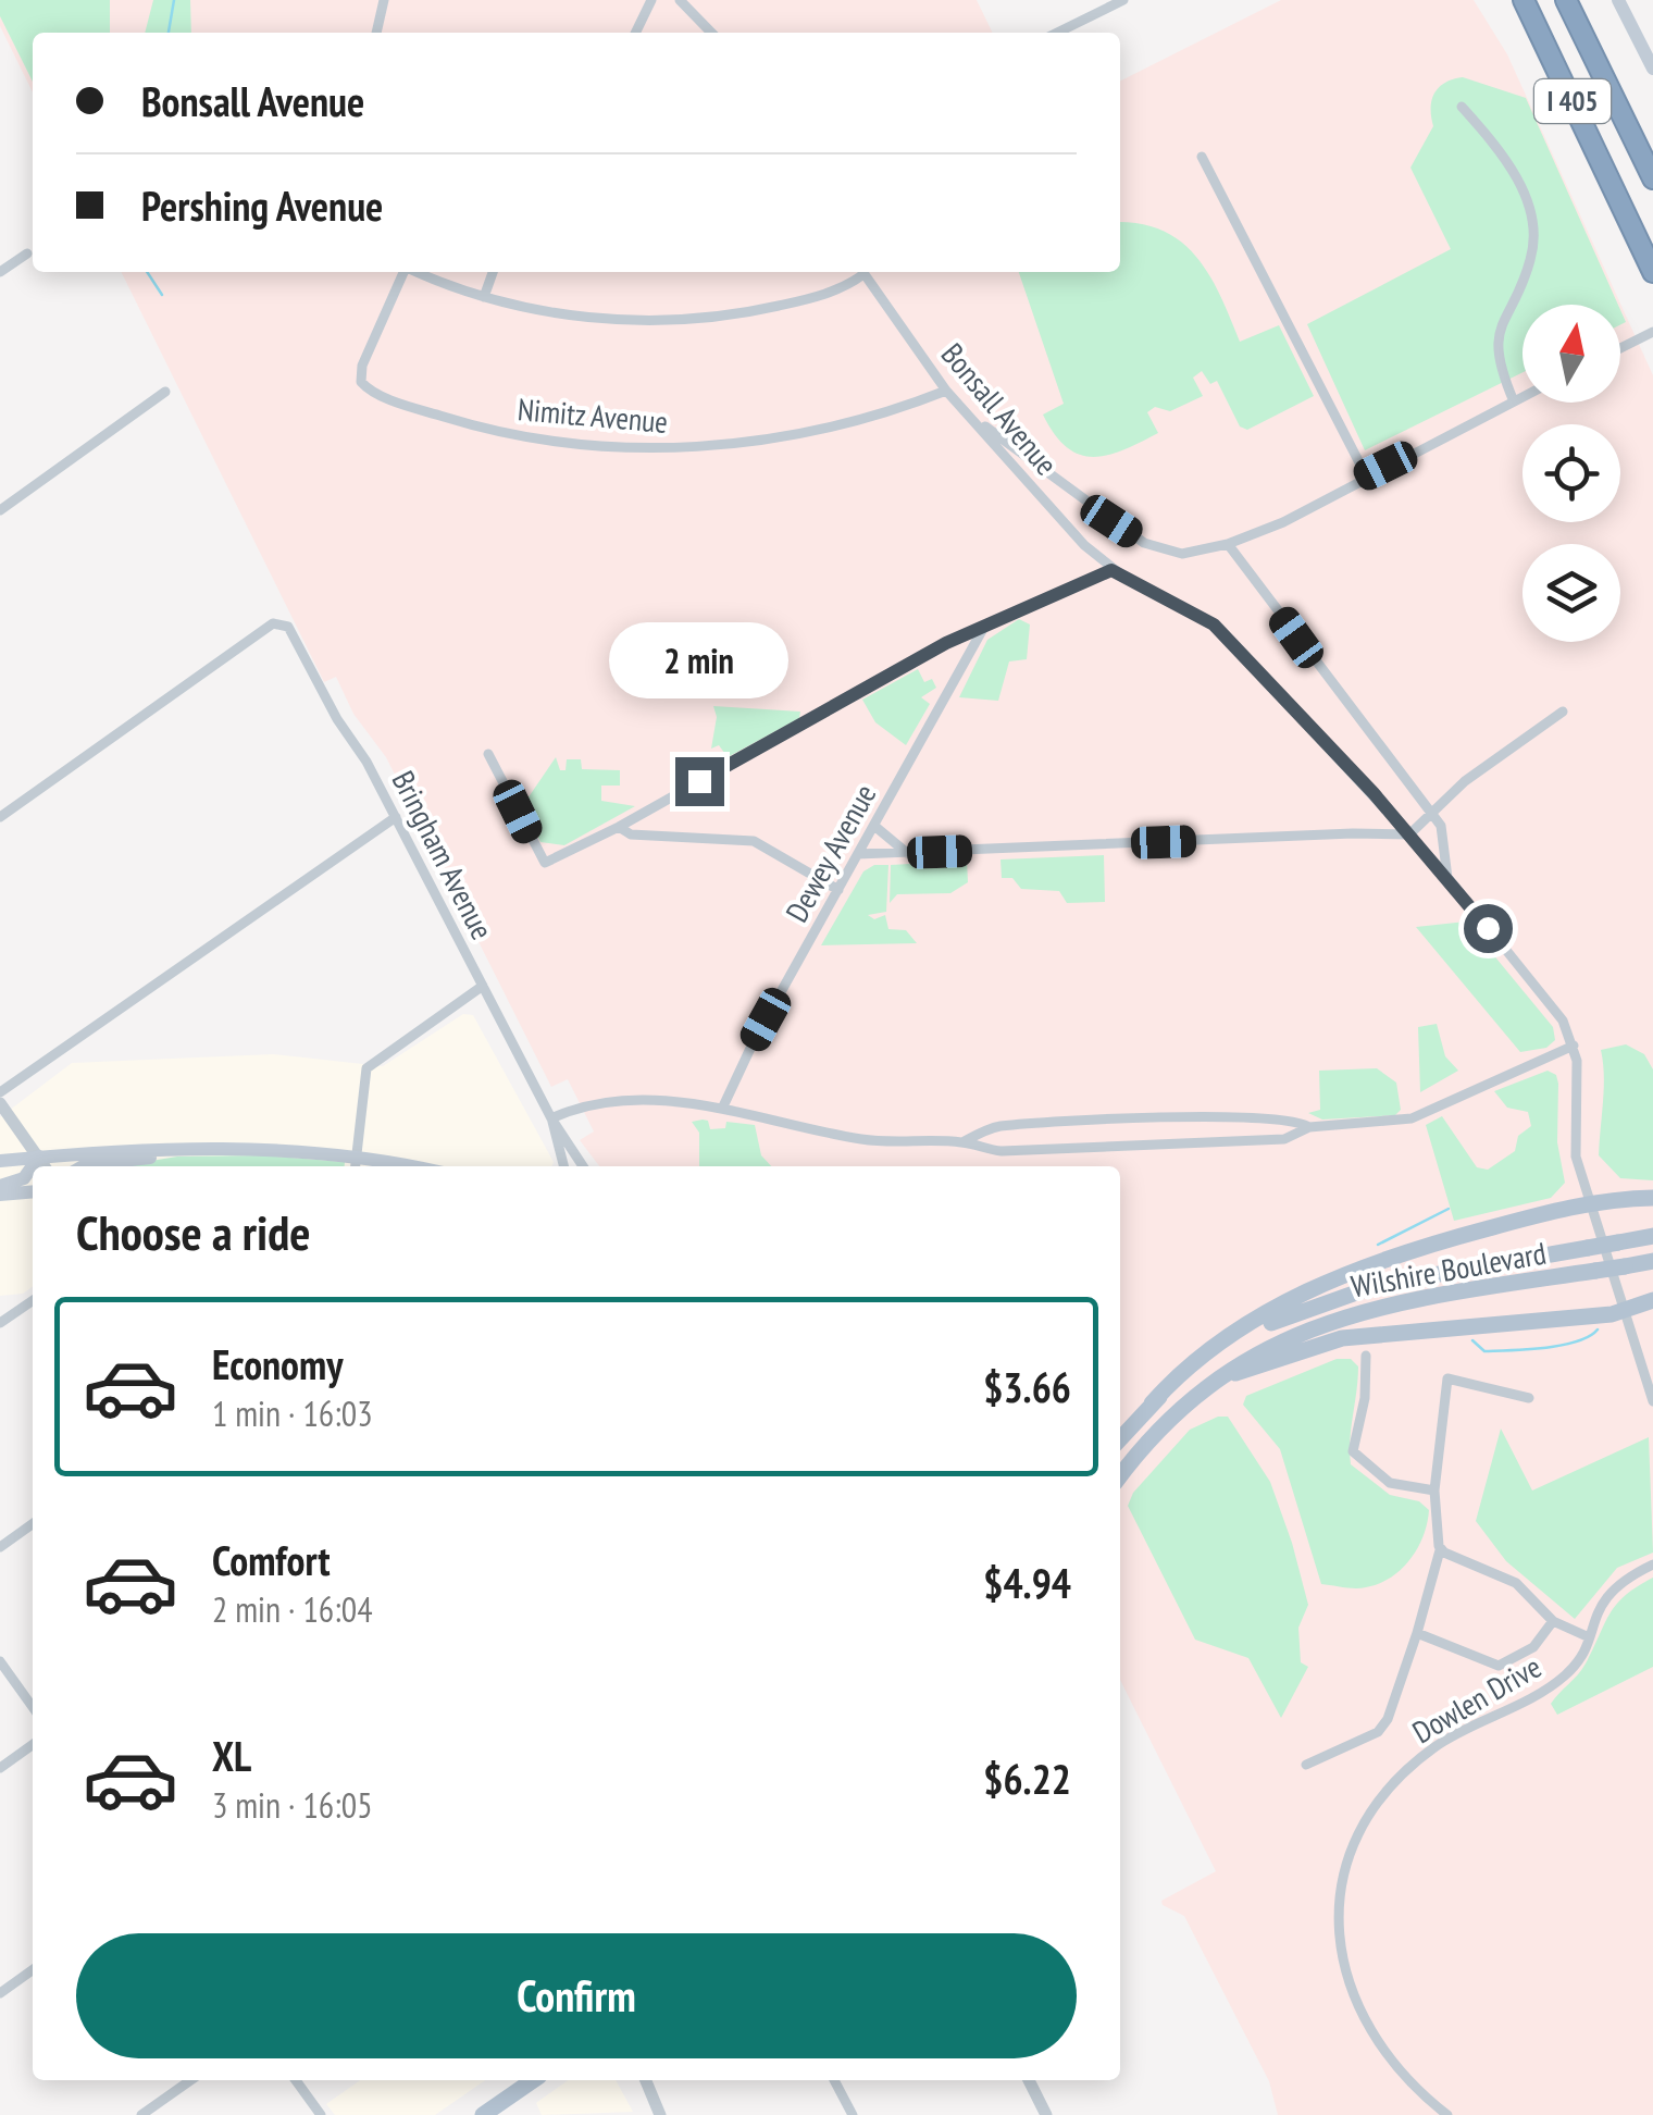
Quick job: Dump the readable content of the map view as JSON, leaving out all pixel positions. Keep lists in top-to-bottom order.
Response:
{
  "streets": {
    "highway": ["I 405"],
    "main road": ["Wilshire Boulevard"],
    "street": [
      "Bonsall Avenue",
      "Nimitz Avenue",
      "Dewey Avenue",
      "Bringham Avenue",
      "Dowlen Drive"
    ]
  },
  "crossings": [
    ["Bonsall Avenue", "Nimitz Avenue"]
  ],
  "north": "top",
  "page": {
    "banner": ["Bonsall Avenue", "Pershing Avenue"],
    "bubble": "2 min",
    "heading": "Choose a ride",
    "list": [
      {
        "name": "Economy",
        "note": "1 min · 16:03",
        "value": "$3.66"
      },
      {
        "name": "Comfort",
        "note": "2 min · 16:04",
        "value": "$4.94"
      },
      {
        "name": "XL",
        "note": "3 min · 16:05",
        "value": "$6.22"
      }
    ],
    "buttons": "Confirm"
  }
}
